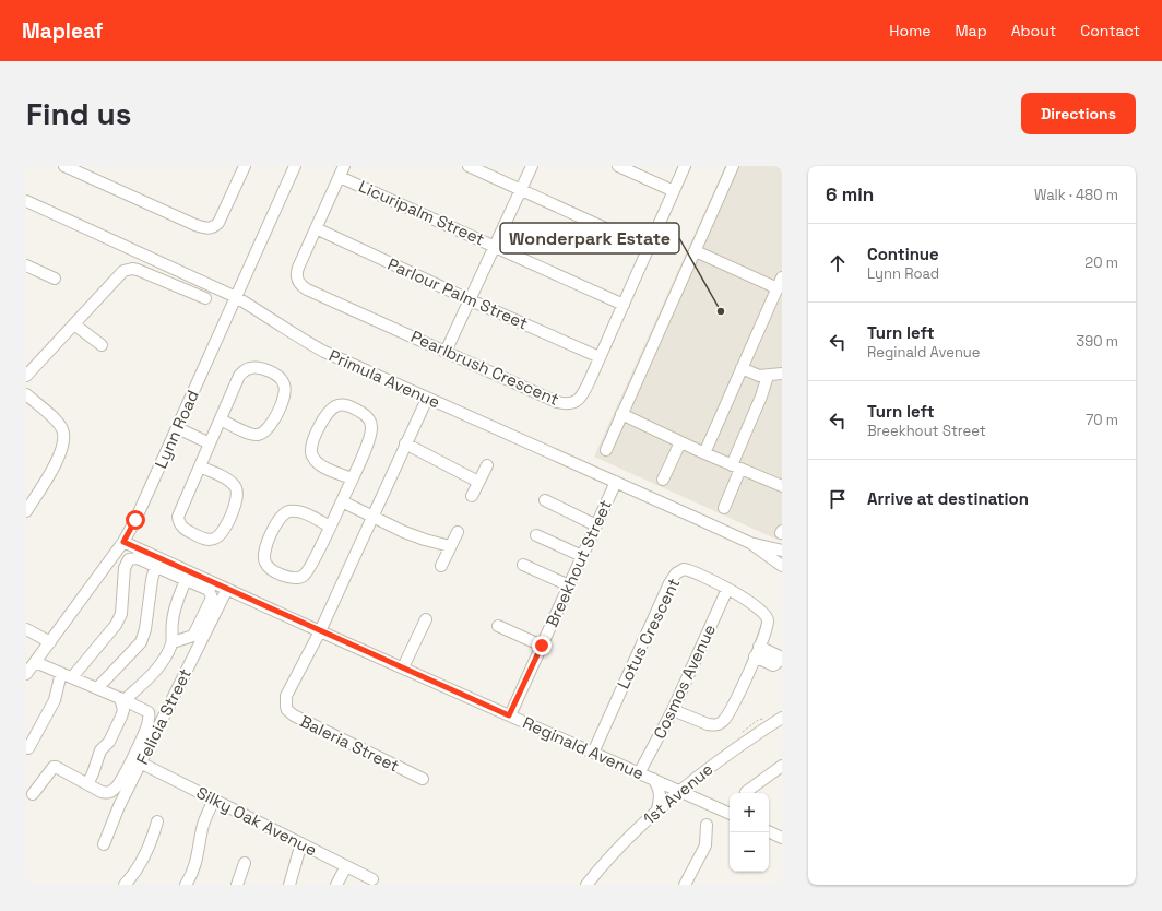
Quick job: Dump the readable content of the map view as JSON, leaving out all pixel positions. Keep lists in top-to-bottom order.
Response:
{
  "streets": {
    "street": [
      "Licuripalm Street",
      "Parlour Palm Street",
      "Pearlbrush Crescent",
      "Primula Avenue",
      "Lynn Road",
      "Breekhout Street",
      "Lotus Crescent",
      "Cosmos Avenue",
      "Felicia Street",
      "Baleria Street",
      "Reginald Avenue",
      "1st Avenue",
      "Silky Oak Avenue"
    ]
  },
  "crossings": [
    ["Licuripalm Street", "Pearlbrush Crescent"],
    ["Parlour Palm Street", "Pearlbrush Crescent"],
    ["Primula Avenue", "Lynn Road"],
    ["Primula Avenue", "Breekhout Street"],
    ["Lynn Road", "Reginald Avenue"],
    ["Breekhout Street", "Reginald Avenue"],
    ["Lotus Crescent", "Cosmos Avenue"],
    ["Lotus Crescent", "Reginald Avenue"],
    ["Cosmos Avenue", "Reginald Avenue"],
    ["Felicia Street", "Reginald Avenue"],
    ["Felicia Street", "Silky Oak Avenue"],
    ["Baleria Street", "Reginald Avenue"],
    ["Reginald Avenue", "1st Avenue"]
  ],
  "places": ["Wonderpark Estate"],
  "page": {
    "header": "Mapleaf",
    "nav": [
      "Home",
      "Map",
      "About",
      "Contact"
    ],
    "buttons": "Directions",
    "title": "Find us",
    "heading": ["6 min", "Walk · 480 m"],
    "list": [
      ["Continue", "Lynn Road", "20 m"],
      ["Turn left", "Reginald Avenue", "390 m"],
      ["Turn left", "Breekhout Street", "70 m"],
      "Arrive at destination"
    ],
    "map_buttons": ["+", "−"]
  }
}
